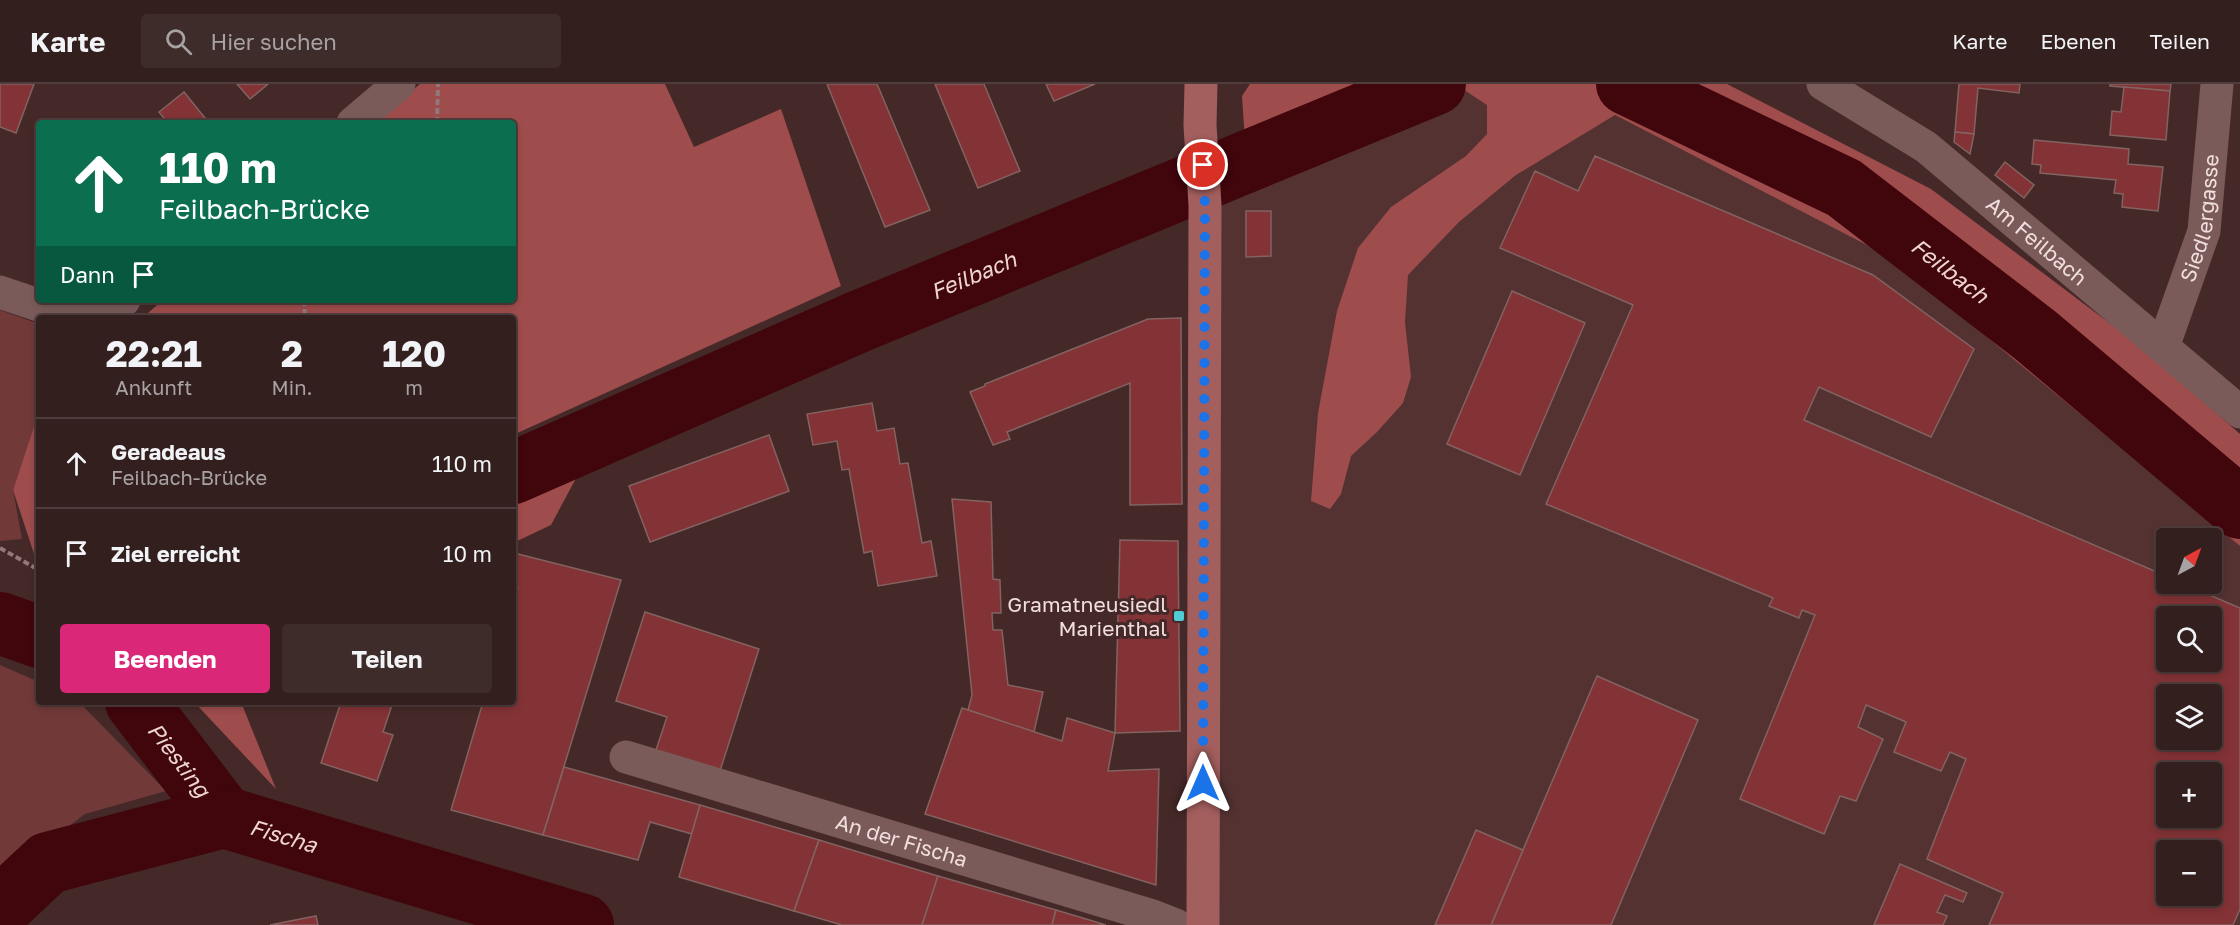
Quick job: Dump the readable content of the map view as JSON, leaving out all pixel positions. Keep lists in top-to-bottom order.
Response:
{
  "streets": {
    "street": ["Siedlergasse", "Am Feilbach", "An der Fischa"]
  },
  "crossings": [
    ["Siedlergasse", "Am Feilbach"]
  ],
  "water": ["Feilbach", "Piesting", "Fischa"],
  "places": {
    "transit": ["Gramatneusiedl Marienthal"]
  },
  "north": "top right",
  "page": {
    "header": "Karte",
    "search": "Hier suchen",
    "nav": ["Karte", "Ebenen", "Teilen"],
    "turn": ["110 m", "Feilbach-Brücke"],
    "then": "Dann",
    "eta": [
      "22:21",
      "Ankunft",
      "2",
      "Min.",
      "120",
      "m"
    ],
    "list": [
      {
        "name": "Geradeaus",
        "note": "Feilbach-Brücke",
        "value": "110 m"
      },
      {
        "name": "Ziel erreicht",
        "value": "10 m"
      }
    ],
    "map_buttons": ["+", "−"],
    "buttons": ["Beenden", "Teilen"]
  }
}
